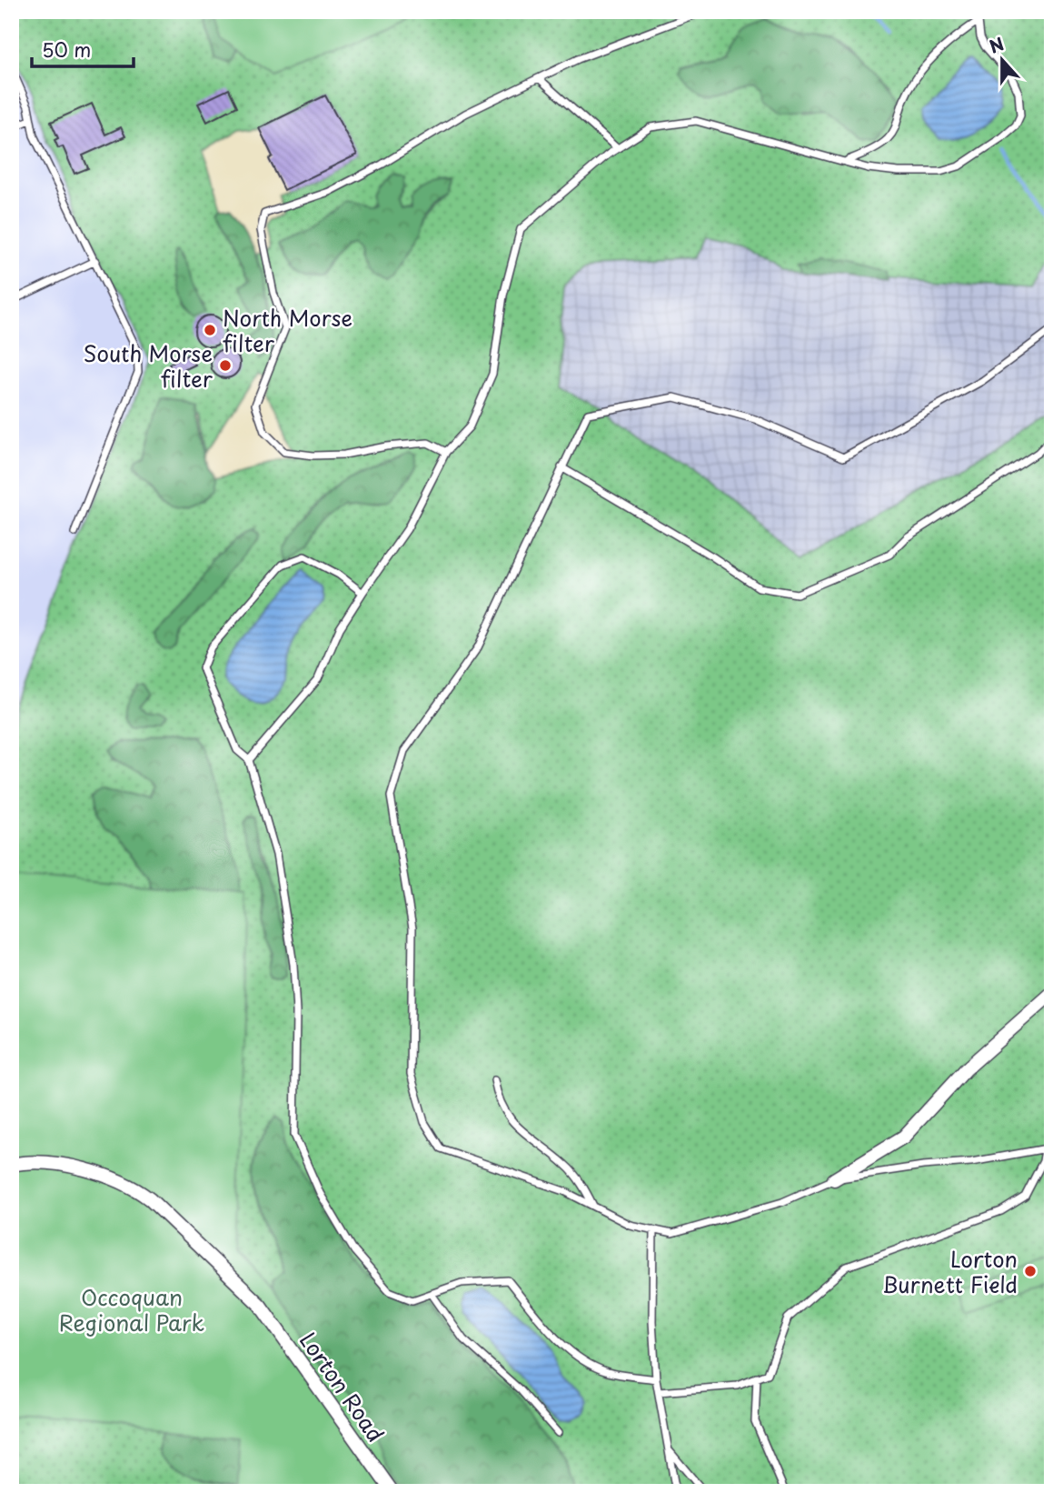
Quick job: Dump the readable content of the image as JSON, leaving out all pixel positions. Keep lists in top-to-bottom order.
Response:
{
  "streets": {
    "street": ["Lorton Road"]
  },
  "parks": ["Occoquan Regional Park"],
  "places": ["North Morse filter", "South Morse filter", "Lorton Burnett Field"],
  "scale_bar": "50 m",
  "north": "top"
}
